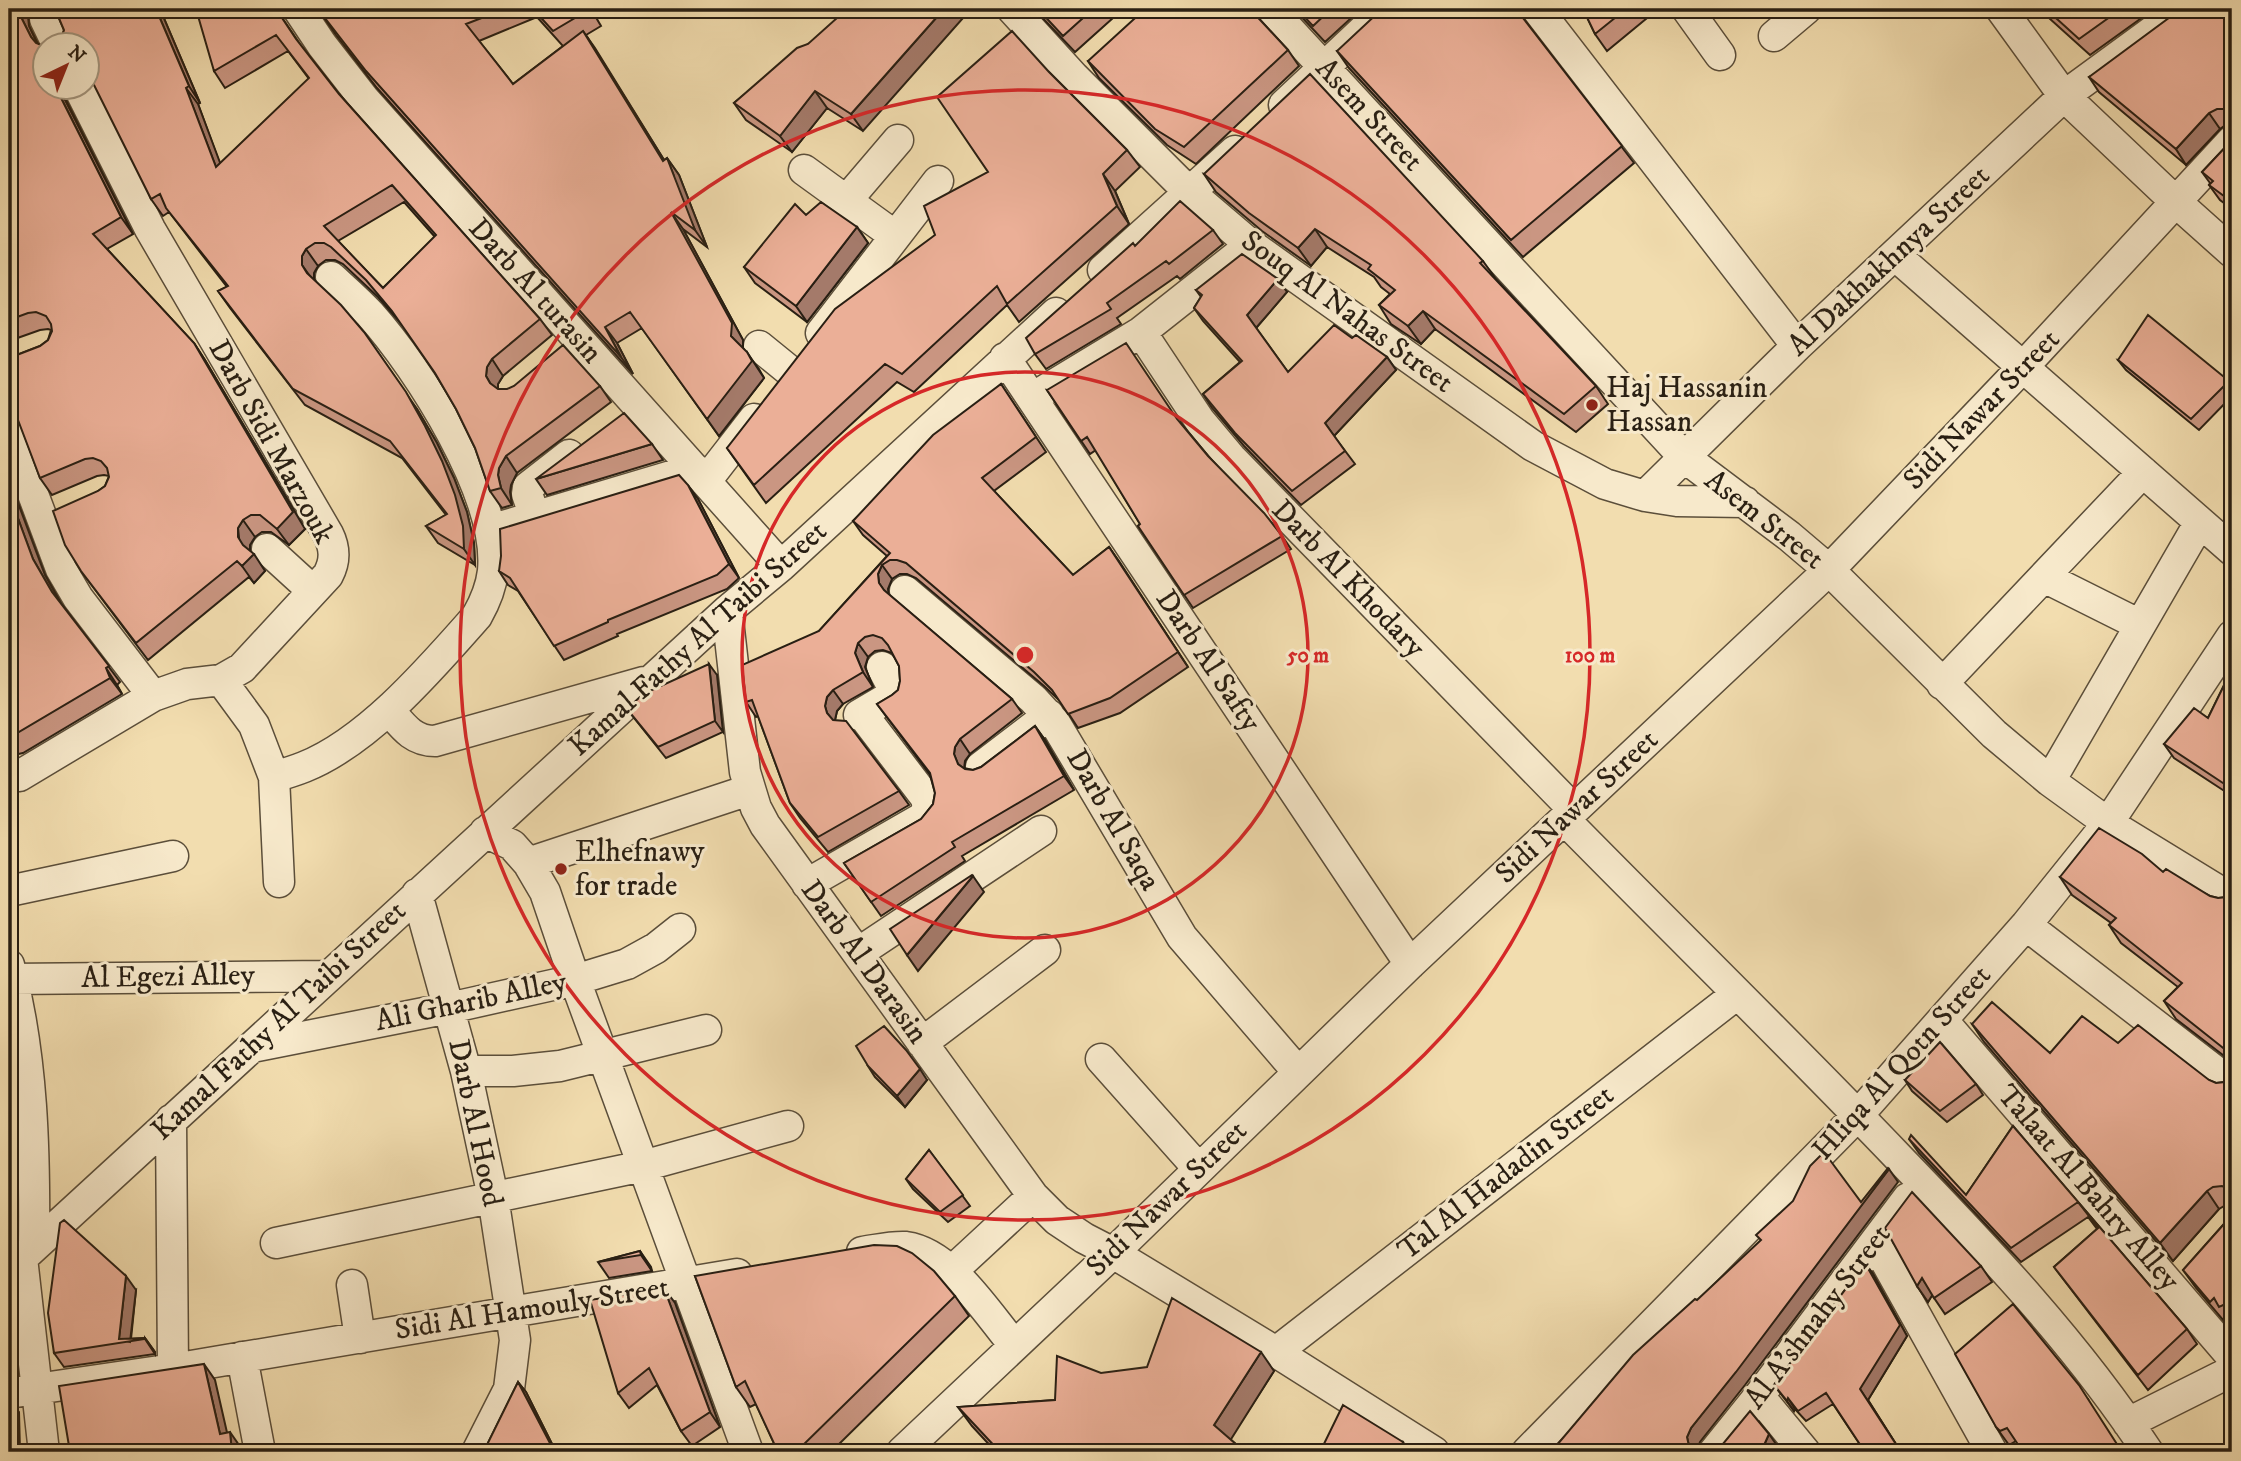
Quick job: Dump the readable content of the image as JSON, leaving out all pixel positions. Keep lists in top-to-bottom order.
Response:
{
  "streets": {
    "street": [
      "Asem Street",
      "Al Dakhakhnya Street",
      "Darb Al turasin",
      "Souq Al Nahas Street",
      "Sidi Nawar Street",
      "Darb Sidi Marzouk",
      "Darb Al Khodary",
      "Kamal Fathy Al Taibi Street",
      "Darb Al Safty",
      "Darb Al Saqa",
      "Darb Al Darasin",
      "Al Egezi Alley",
      "Ali Gharib Alley",
      "Hliqa Al Qotn Street",
      "Darb Al Hood",
      "Tal Al Hadadin Street",
      "Talaat Al Bahry Alley",
      "Sidi Al Hamouly Street",
      "Al A'shnahy Street"
    ]
  },
  "crossings": [
    ["Asem Street", "Al Dakhakhnya Street"],
    ["Asem Street", "Souq Al Nahas Street"],
    ["Asem Street", "Sidi Nawar Street"],
    ["Asem Street", "Kamal Fathy Al Taibi Street"],
    ["Asem Street", "Hliqa Al Qotn Street"],
    ["Al Dakhakhnya Street", "Souq Al Nahas Street"],
    ["Darb Al turasin", "Kamal Fathy Al Taibi Street"],
    ["Souq Al Nahas Street", "Kamal Fathy Al Taibi Street"],
    ["Sidi Nawar Street", "Darb Al Khodary"],
    ["Sidi Nawar Street", "Darb Al Safty"],
    ["Sidi Nawar Street", "Darb Al Saqa"],
    ["Sidi Nawar Street", "Darb Al Darasin"],
    ["Darb Al Khodary", "Hliqa Al Qotn Street"],
    ["Darb Al Khodary", "Tal Al Hadadin Street"],
    ["Darb Al Khodary", "Al A'shnahy Street"],
    ["Kamal Fathy Al Taibi Street", "Darb Al Safty"],
    ["Kamal Fathy Al Taibi Street", "Darb Al Darasin"],
    ["Kamal Fathy Al Taibi Street", "Al Egezi Alley"],
    ["Kamal Fathy Al Taibi Street", "Ali Gharib Alley"],
    ["Kamal Fathy Al Taibi Street", "Darb Al Hood"],
    ["Darb Al Darasin", "Tal Al Hadadin Street"],
    ["Ali Gharib Alley", "Darb Al Hood"],
    ["Hliqa Al Qotn Street", "Talaat Al Bahry Alley"],
    ["Darb Al Hood", "Sidi Al Hamouly Street"]
  ],
  "places": ["Haj Hassanin Hassan", "Elhefnawy for trade"],
  "north": "top right",
  "rings": ["50 m", "100 m"]
}
